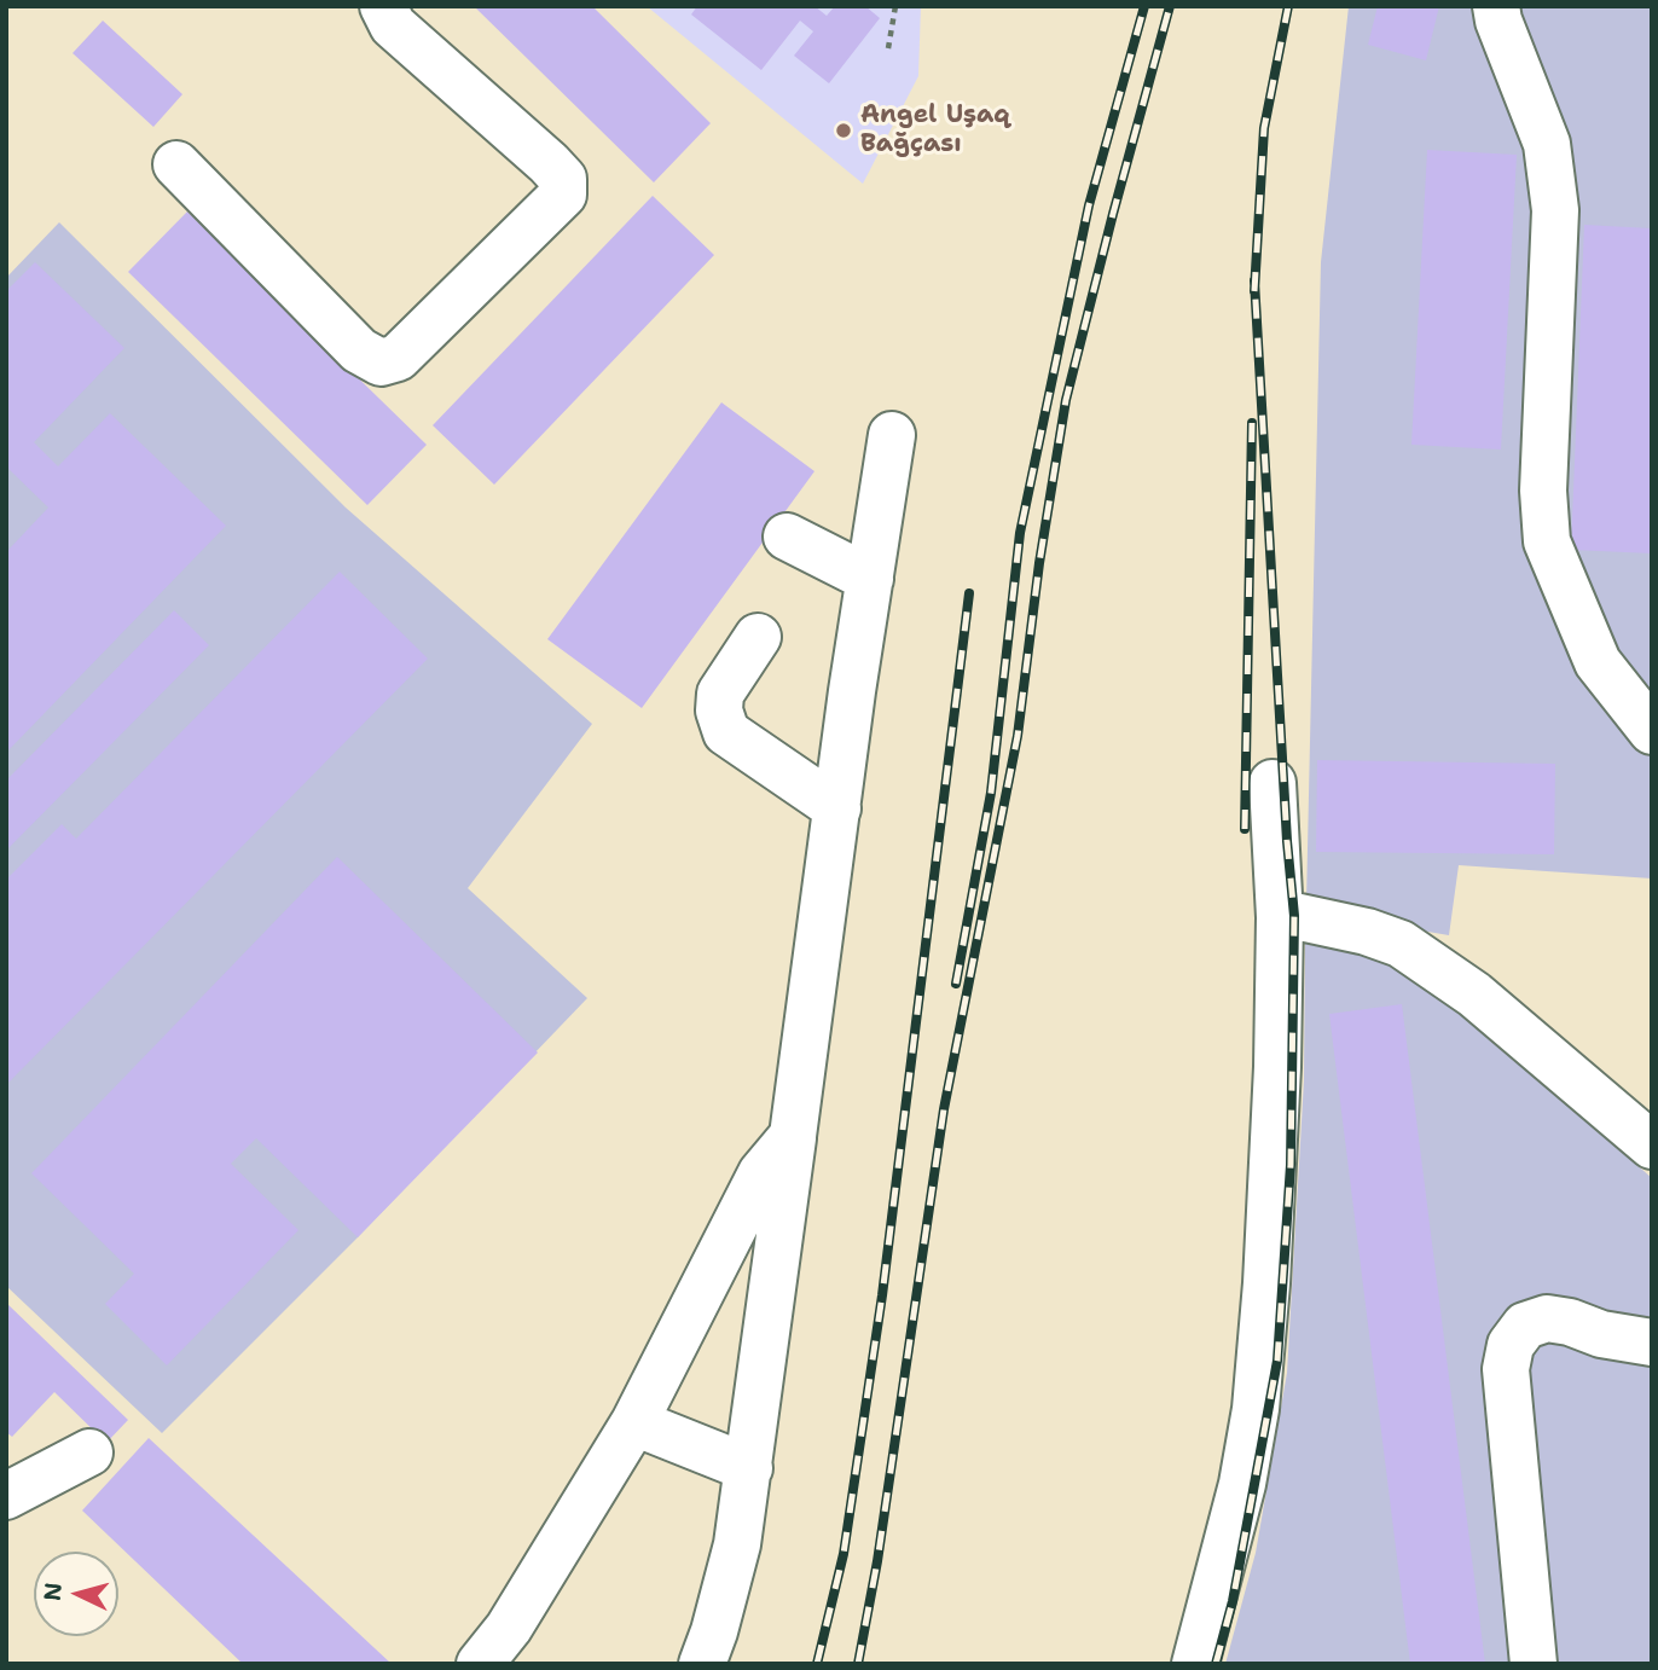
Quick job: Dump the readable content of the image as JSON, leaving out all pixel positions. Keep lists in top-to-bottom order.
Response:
{
  "places": ["Angel Uşaq Bağçası"],
  "north": "left"
}
